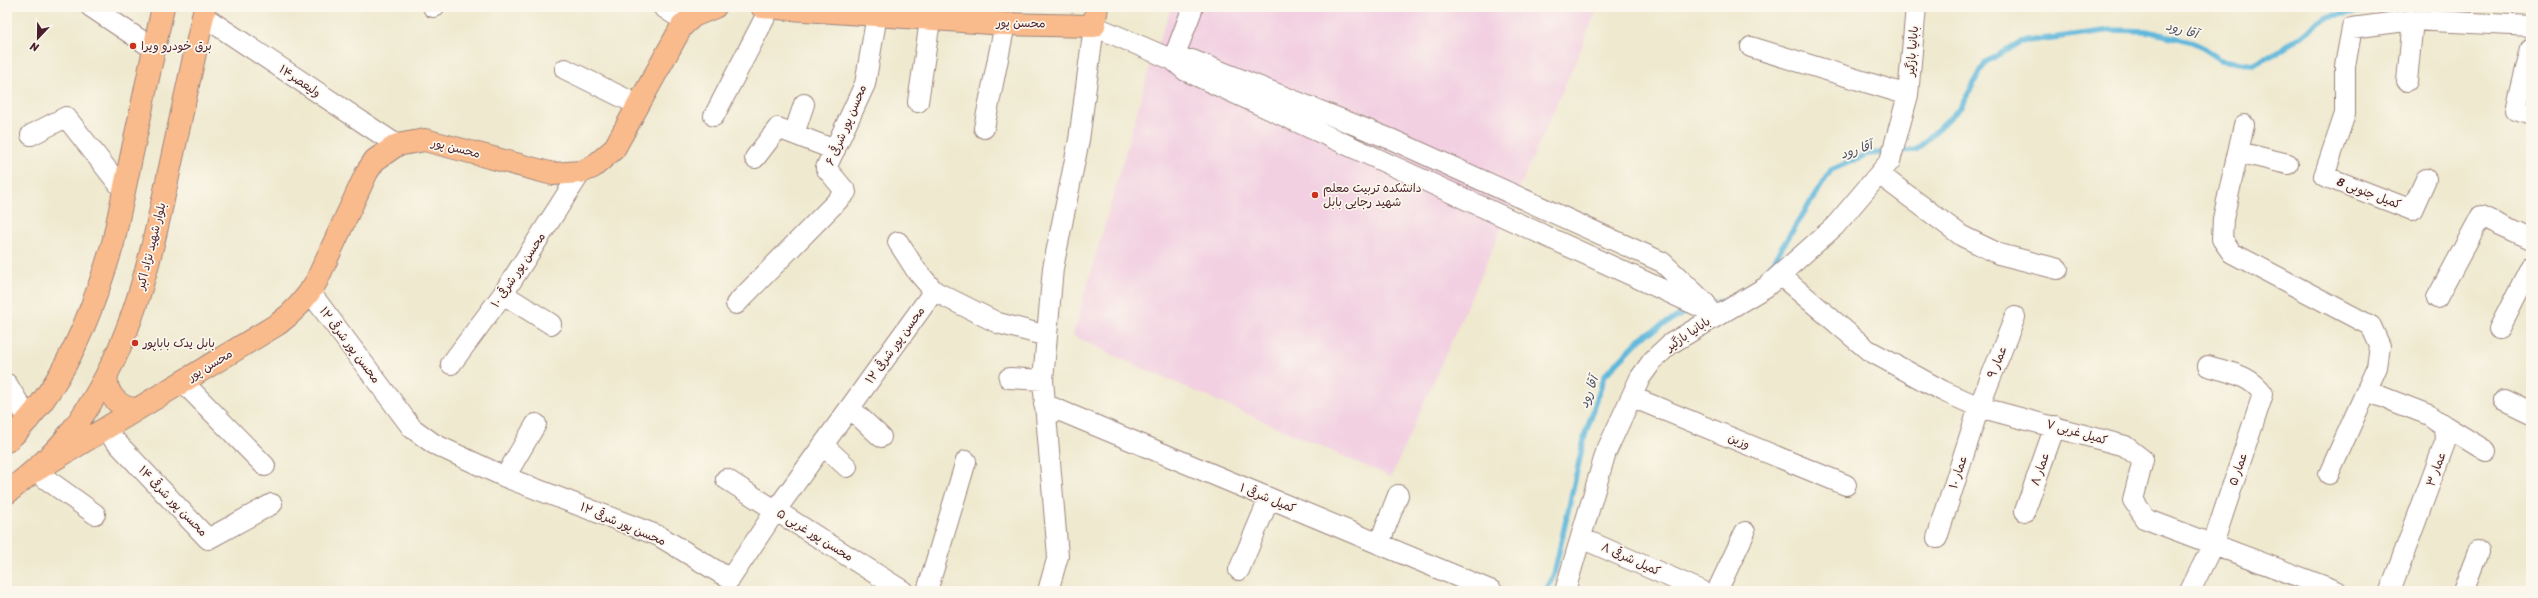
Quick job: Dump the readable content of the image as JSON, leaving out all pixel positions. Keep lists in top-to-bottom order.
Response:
{
  "streets": {
    "main road": ["محسن پور", "بلوار شهید نژاد اکبر"],
    "street": [
      "بابانیا بازگیر",
      "ولیعصر۱۴",
      "محسن پور شرقی ۶",
      "کمیل جنوبی 8",
      "محسن پور شرقی ۱۰",
      "محسن پور شرقی ۱۲",
      "عمار ۹",
      "کمیل غربی ۷",
      "وزین",
      "عمار ۸",
      "عمار ۵",
      "عمار ۳",
      "عمار ۱۰",
      "کمیل شرقی ۱",
      "محسن پور شرقی ۱۴",
      "محسن پور غربی ۵",
      "کمیل شرقی ۸"
    ]
  },
  "crossings": [
    ["محسن پور", "ولیعصر۱۴"],
    ["محسن پور", "محسن پور شرقی ۶"],
    ["محسن پور", "بلوار شهید نژاد اکبر"],
    ["محسن پور", "محسن پور شرقی ۱۰"],
    ["محسن پور", "محسن پور شرقی ۱۲"],
    ["محسن پور", "محسن پور شرقی ۱۴"],
    ["بابانیا بازگیر", "کمیل غربی ۷"],
    ["بابانیا بازگیر", "وزین"],
    ["بابانیا بازگیر", "کمیل شرقی ۸"],
    ["ولیعصر۱۴", "بلوار شهید نژاد اکبر"],
    ["محسن پور شرقی ۱۲", "محسن پور غربی ۵"],
    ["عمار ۹", "کمیل غربی ۷"],
    ["عمار ۹", "عمار ۱۰"],
    ["کمیل غربی ۷", "عمار ۸"],
    ["کمیل غربی ۷", "عمار ۵"],
    ["کمیل غربی ۷", "عمار ۱۰"]
  ],
  "water": ["آقا رود"],
  "places": ["برق خودرو ویرا", "دانشکده تربیت معلم شهید رجایی بابل", "بابل یدک باباپور"],
  "north": "bottom"
}
